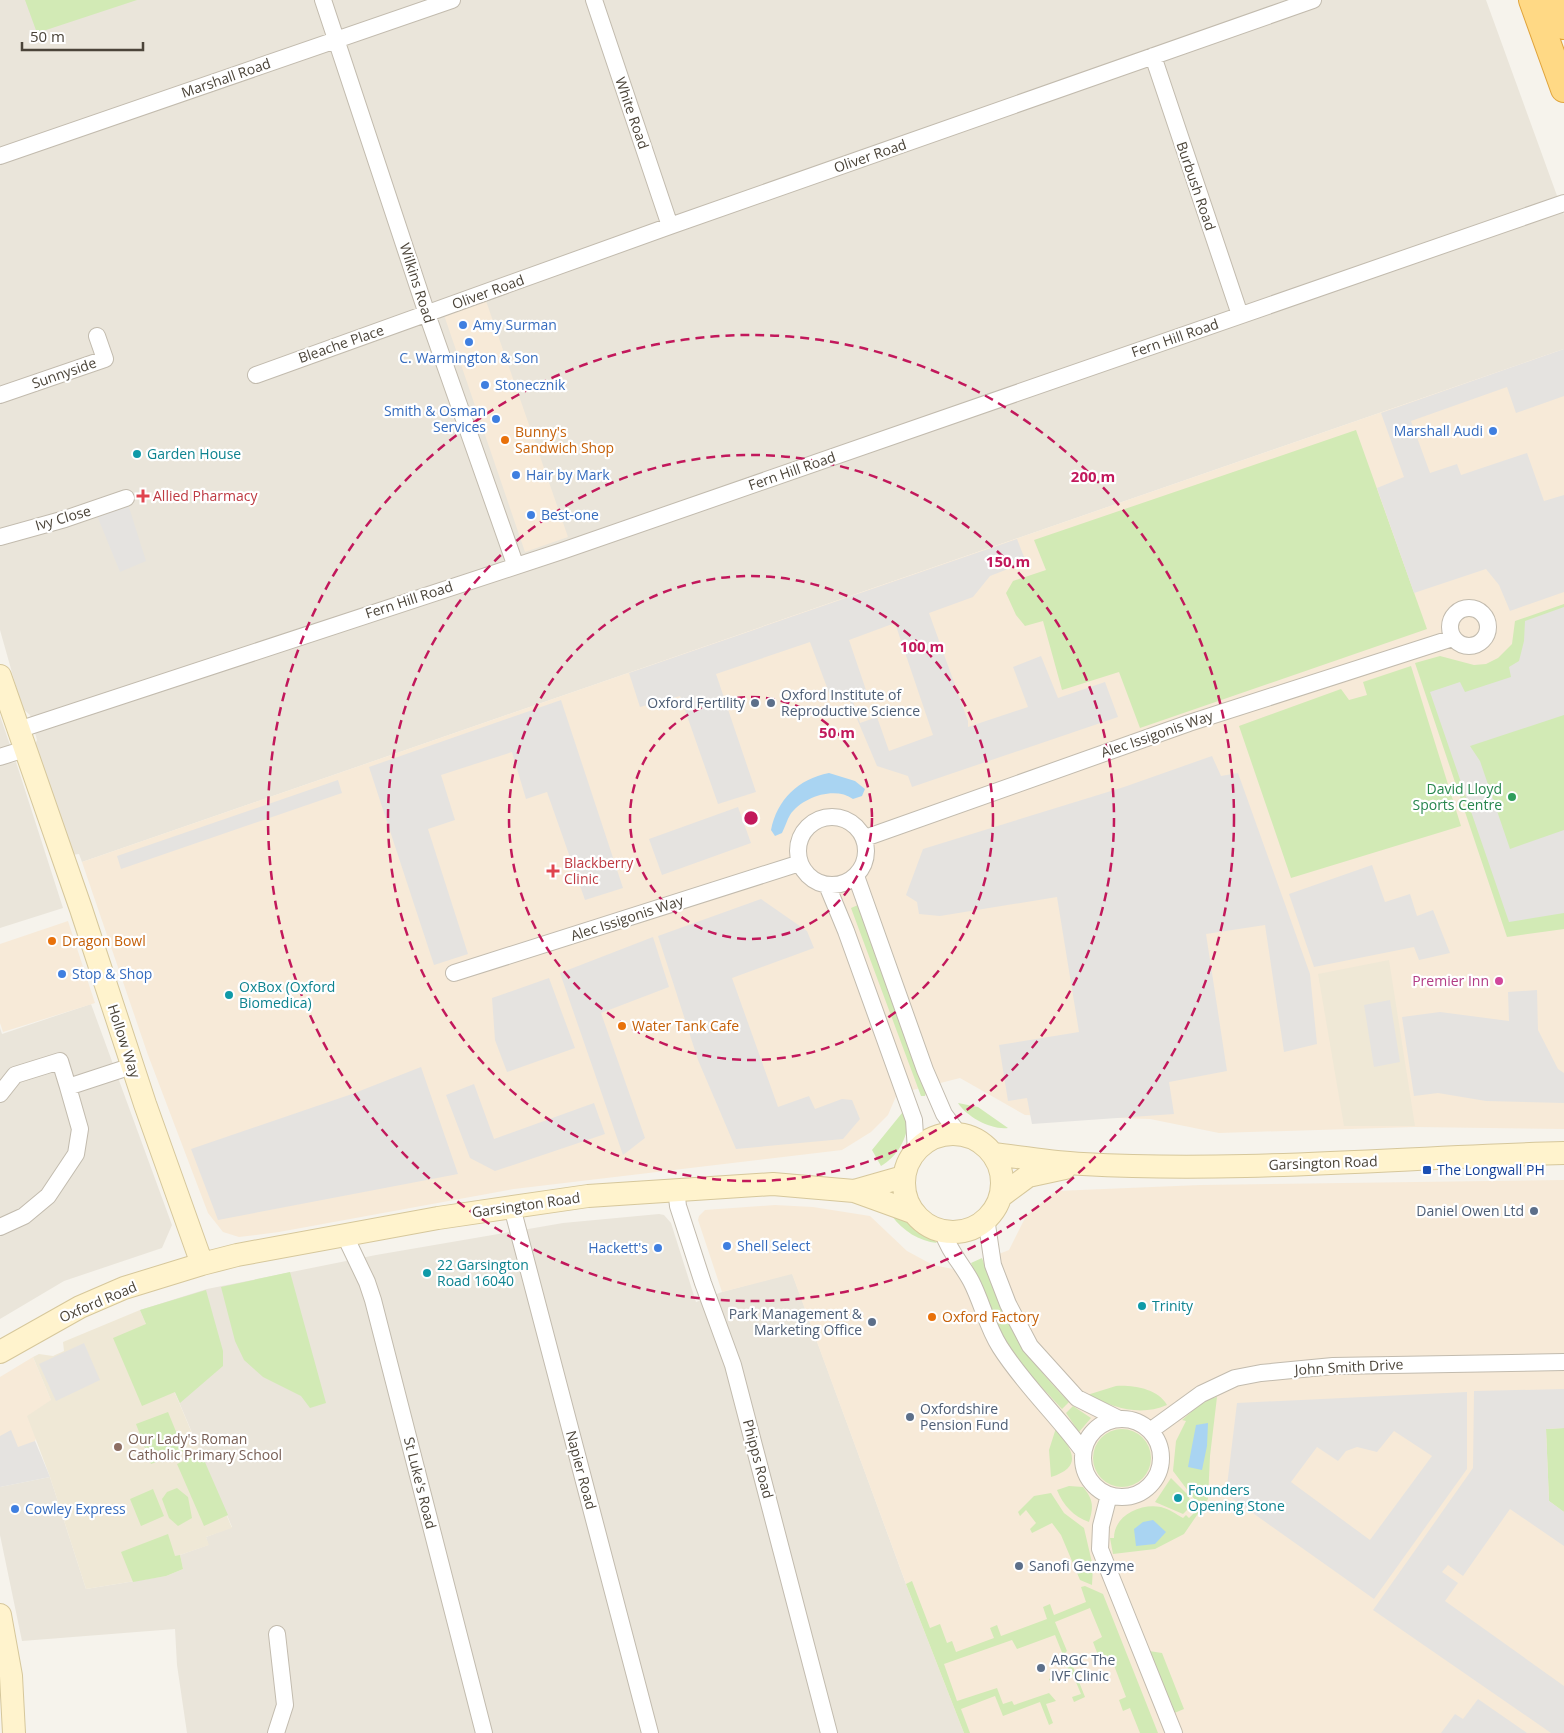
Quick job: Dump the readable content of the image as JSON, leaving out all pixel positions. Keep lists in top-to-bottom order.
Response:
{
  "streets": {
    "main road": ["Hollow Way", "Garsington Road", "Oxford Road"],
    "street": [
      "Marshall Road",
      "White Road",
      "Oliver Road",
      "Burbush Road",
      "Wilkins Road",
      "Fern Hill Road",
      "Bleache Place",
      "Sunnyside",
      "Ivy Close",
      "Alec Issigonis Way",
      "John Smith Drive",
      "Phipps Road",
      "Napier Road",
      "St Luke's Road"
    ]
  },
  "crossings": [
    ["Marshall Road", "Wilkins Road"],
    ["White Road", "Oliver Road"],
    ["Oliver Road", "Burbush Road"],
    ["Oliver Road", "Wilkins Road"],
    ["Oliver Road", "Bleache Place"],
    ["Burbush Road", "Fern Hill Road"],
    ["Wilkins Road", "Fern Hill Road"],
    ["Wilkins Road", "Bleache Place"],
    ["Fern Hill Road", "Hollow Way"],
    ["Hollow Way", "Garsington Road"],
    ["Hollow Way", "Oxford Road"],
    ["Garsington Road", "Oxford Road"],
    ["Garsington Road", "Phipps Road"],
    ["Garsington Road", "Napier Road"],
    ["Garsington Road", "St Luke's Road"]
  ],
  "places": {
    "other": [
      "Amy Surman",
      "C. Warmington & Son",
      "Stonecznik",
      "Smith & Osman Services",
      "Marshall Audi",
      "Bunny's Sandwich Shop",
      "Garden House",
      "Hair by Mark",
      "Best-one",
      "Oxford Fertility",
      "Oxford Institute of Reproductive Science",
      "David Lloyd Sports Centre",
      "Dragon Bowl",
      "Stop & Shop",
      "Premier Inn",
      "OxBox (Oxford Biomedica)",
      "Water Tank Cafe",
      "Daniel Owen Ltd",
      "Shell Select",
      "Hackett's",
      "22 Garsington Road 16040",
      "Trinity",
      "Oxford Factory",
      "Park Management & Marketing Office",
      "Oxfordshire Pension Fund",
      "Our Lady's Roman Catholic Primary School",
      "Founders Opening Stone",
      "Cowley Express",
      "Sanofi Genzyme",
      "ARGC The IVF Clinic"
    ],
    "health": ["Allied Pharmacy", "Blackberry Clinic"],
    "transit": ["The Longwall PH"]
  },
  "scale_bar": "50 m",
  "rings": [
    "200 m",
    "150 m",
    "100 m",
    "50 m"
  ]
}
